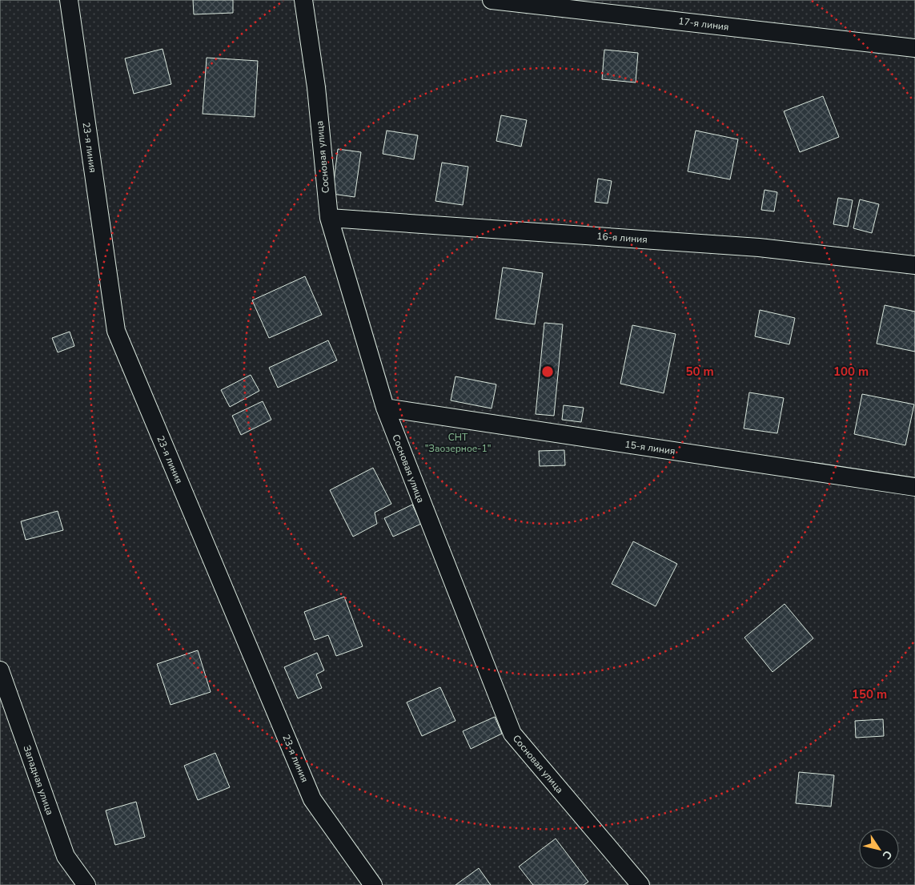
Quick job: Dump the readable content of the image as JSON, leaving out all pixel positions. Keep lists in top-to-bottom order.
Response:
{
  "streets": {
    "street": [
      "17-я линия",
      "23-я линия",
      "Сосновая улица",
      "16-я линия",
      "15-я линия",
      "Западная улица"
    ]
  },
  "crossings": [
    ["Сосновая улица", "16-я линия"],
    ["Сосновая улица", "15-я линия"]
  ],
  "parks": ["СНТ \"Заозерное-1\""],
  "north": "bottom right",
  "rings": ["50 m", "100 m", "150 m"]
}
